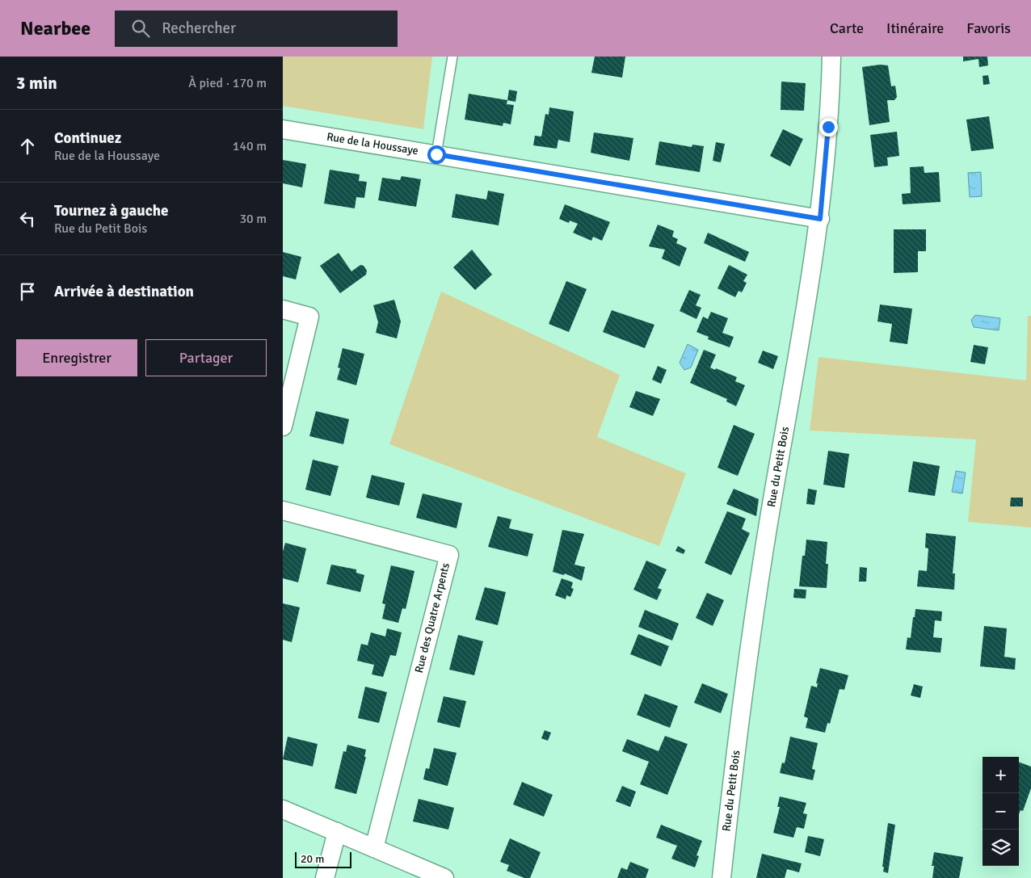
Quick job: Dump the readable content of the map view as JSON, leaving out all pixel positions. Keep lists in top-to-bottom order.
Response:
{
  "streets": {
    "street": ["Rue de la Houssaye", "Rue du Petit Bois", "Rue des Quatre Arpents"]
  },
  "crossings": [
    ["Rue de la Houssaye", "Rue du Petit Bois"]
  ],
  "scale_bar": "20 m",
  "page": {
    "header": "Nearbee",
    "search": "Rechercher",
    "nav": ["Carte", "Itinéraire", "Favoris"],
    "heading": ["3 min", "À pied · 170 m"],
    "list": [
      ["Continuez", "Rue de la Houssaye", "140 m"],
      ["Tournez à gauche", "Rue du Petit Bois", "30 m"],
      "Arrivée à destination"
    ],
    "buttons": ["Enregistrer", "Partager"],
    "map_buttons": ["+", "−"],
    "scale": "20 m"
  }
}
